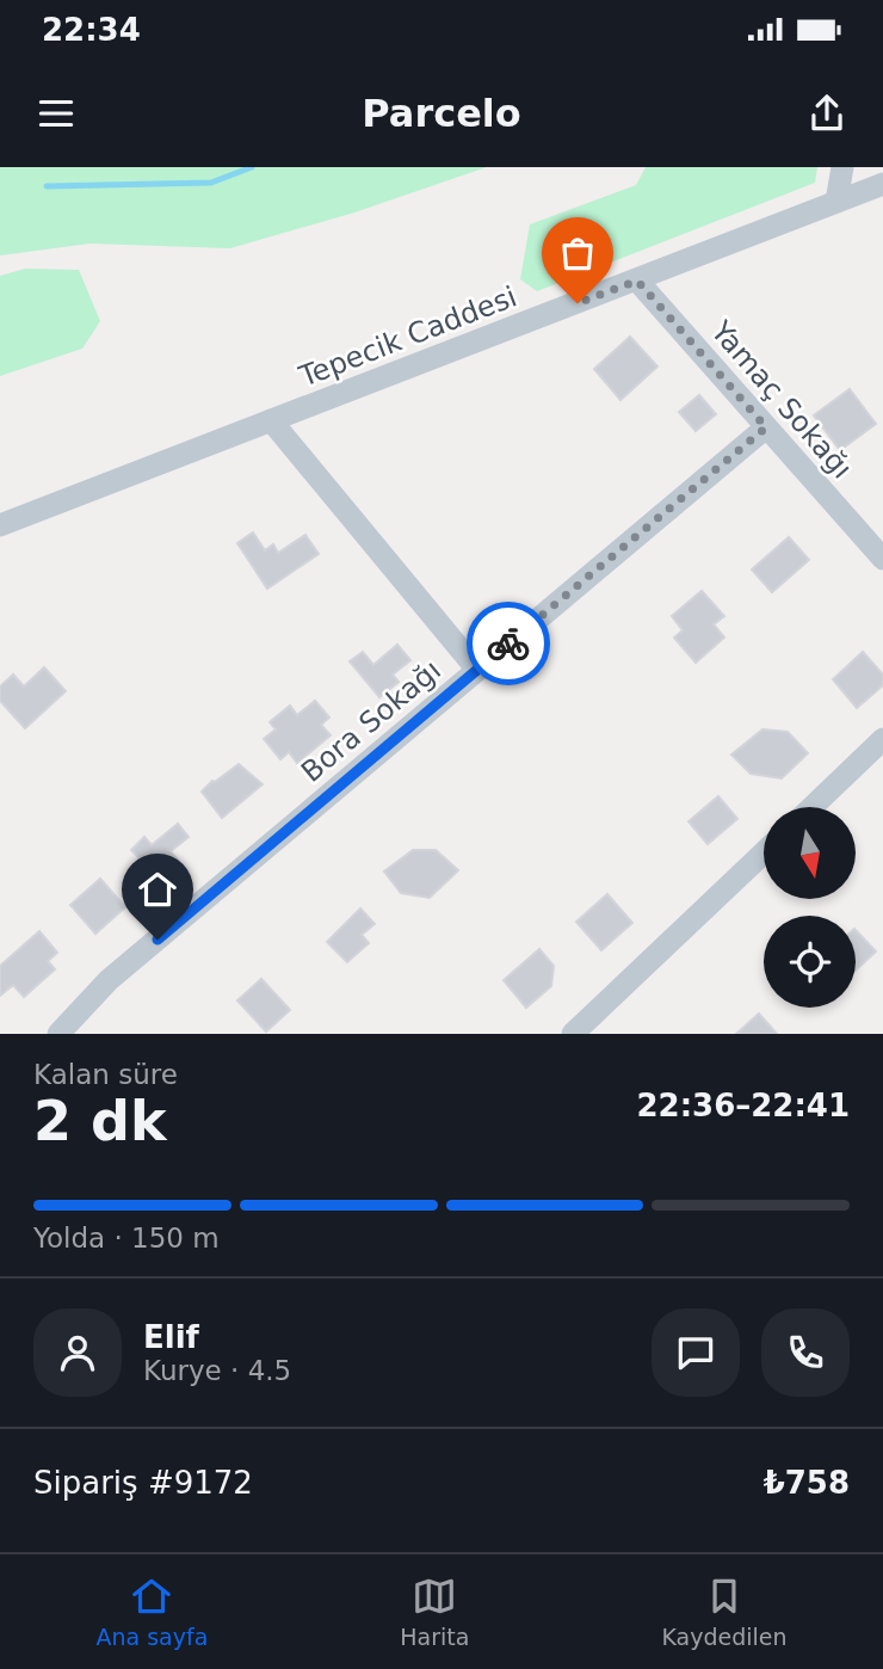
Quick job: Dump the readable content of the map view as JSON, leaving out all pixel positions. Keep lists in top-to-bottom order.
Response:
{
  "streets": {
    "street": ["Tepecik Caddesi", "Yamaç Sokağı", "Bora Sokağı"]
  },
  "crossings": [
    ["Tepecik Caddesi", "Yamaç Sokağı"],
    ["Yamaç Sokağı", "Bora Sokağı"]
  ],
  "north": "bottom",
  "page": {
    "status": "22:34",
    "header": "Parcelo",
    "heading": ["2 dk", "Kalan süre", "22:36–22:41"],
    "panel": [
      "Elif",
      "Kurye · 4.5",
      "Sipariş #9172",
      "₺758"
    ],
    "bar": "Yolda · 150 m",
    "tabs": ["Ana sayfa", "Harita", "Kaydedilen"]
  }
}
